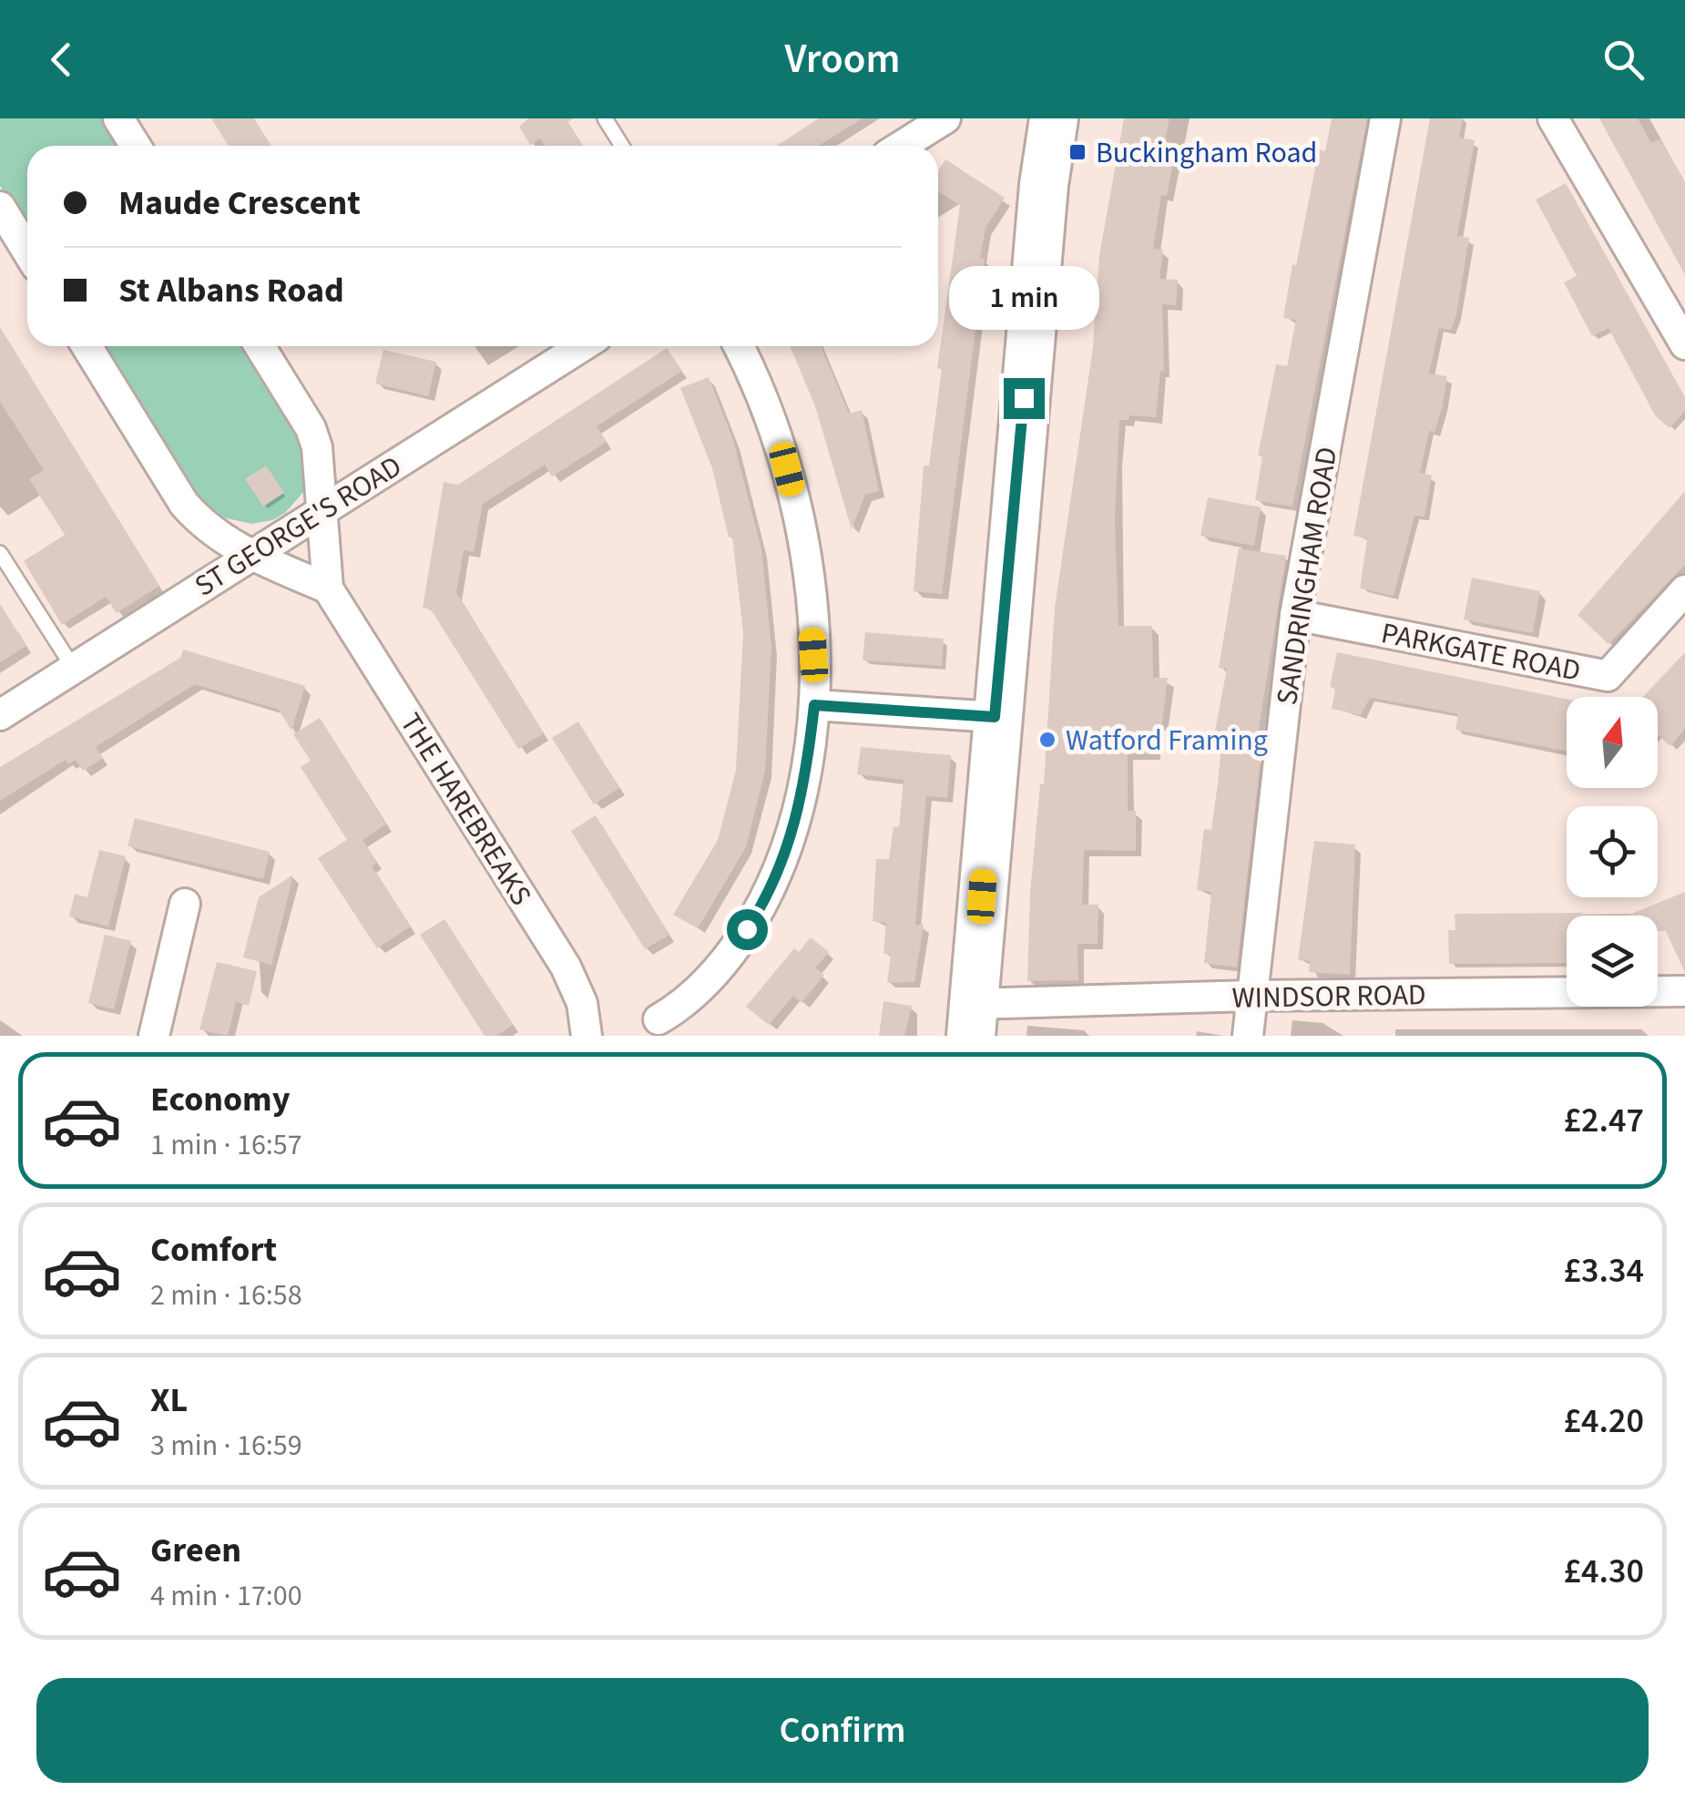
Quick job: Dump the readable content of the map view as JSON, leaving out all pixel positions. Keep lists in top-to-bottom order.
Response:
{
  "streets": {
    "street": [
      "ST GEORGE'S ROAD",
      "SANDRINGHAM ROAD",
      "PARKGATE ROAD",
      "THE HAREBREAKS",
      "WINDSOR ROAD"
    ]
  },
  "crossings": [
    ["ST GEORGE'S ROAD", "THE HAREBREAKS"],
    ["SANDRINGHAM ROAD", "PARKGATE ROAD"],
    ["SANDRINGHAM ROAD", "WINDSOR ROAD"]
  ],
  "places": {
    "transit": ["Buckingham Road"],
    "other": ["Watford Framing"]
  },
  "north": "top",
  "page": {
    "header": "Vroom",
    "banner": ["Maude Crescent", "St Albans Road"],
    "bubble": "1 min",
    "list": [
      {
        "name": "Economy",
        "note": "1 min · 16:57",
        "value": "£2.47"
      },
      {
        "name": "Comfort",
        "note": "2 min · 16:58",
        "value": "£3.34"
      },
      {
        "name": "XL",
        "note": "3 min · 16:59",
        "value": "£4.20"
      },
      {
        "name": "Green",
        "note": "4 min · 17:00",
        "value": "£4.30"
      }
    ],
    "buttons": "Confirm"
  }
}
